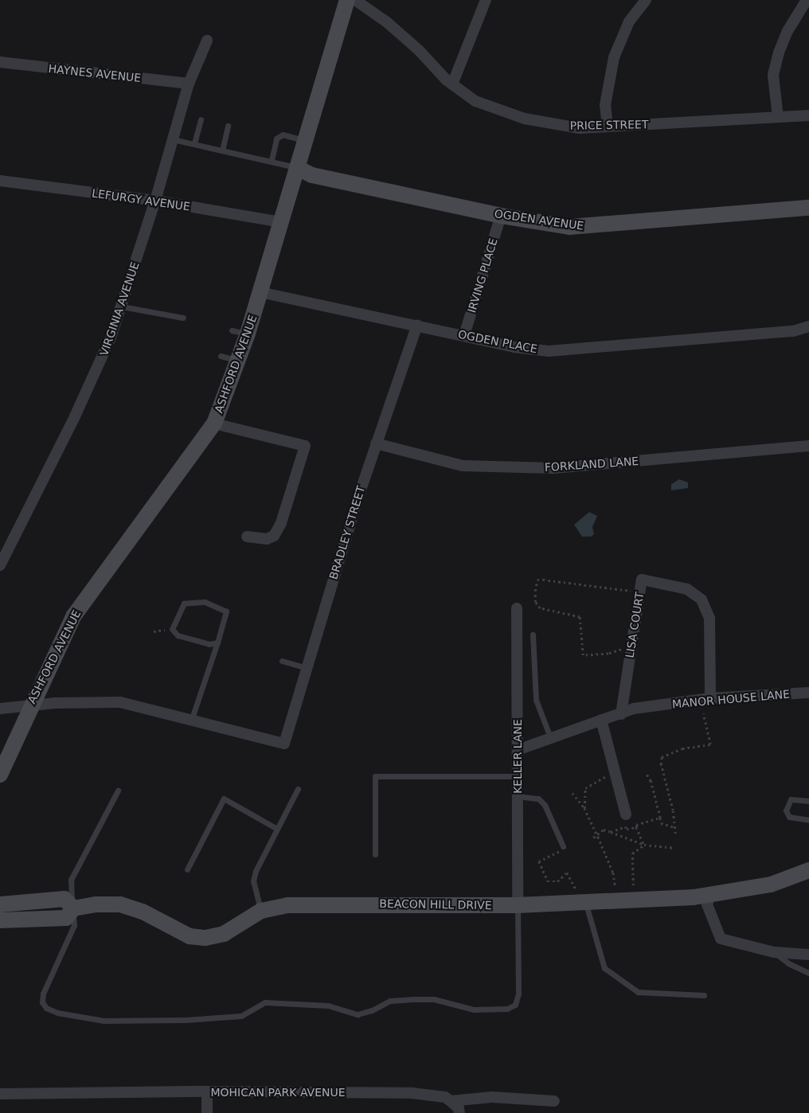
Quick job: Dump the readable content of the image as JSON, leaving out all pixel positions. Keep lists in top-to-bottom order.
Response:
{
  "streets": {
    "street": [
      "HAYNES AVENUE",
      "PRICE STREET",
      "LEFURGY AVENUE",
      "OGDEN AVENUE",
      "IRVING PLACE",
      "VIRGINIA AVENUE",
      "OGDEN PLACE",
      "ASHFORD AVENUE",
      "FORKLAND LANE",
      "BRADLEY STREET",
      "LISA COURT",
      "MANOR HOUSE LANE",
      "KELLER LANE",
      "BEACON HILL DRIVE",
      "MOHICAN PARK AVENUE"
    ]
  },
  "crossings": [
    ["HAYNES AVENUE", "VIRGINIA AVENUE"],
    ["LEFURGY AVENUE", "VIRGINIA AVENUE"],
    ["LEFURGY AVENUE", "ASHFORD AVENUE"],
    ["OGDEN AVENUE", "IRVING PLACE"],
    ["OGDEN AVENUE", "ASHFORD AVENUE"],
    ["IRVING PLACE", "OGDEN PLACE"],
    ["OGDEN PLACE", "ASHFORD AVENUE"],
    ["OGDEN PLACE", "BRADLEY STREET"],
    ["FORKLAND LANE", "BRADLEY STREET"],
    ["LISA COURT", "MANOR HOUSE LANE"],
    ["MANOR HOUSE LANE", "KELLER LANE"],
    ["KELLER LANE", "BEACON HILL DRIVE"]
  ]
}
